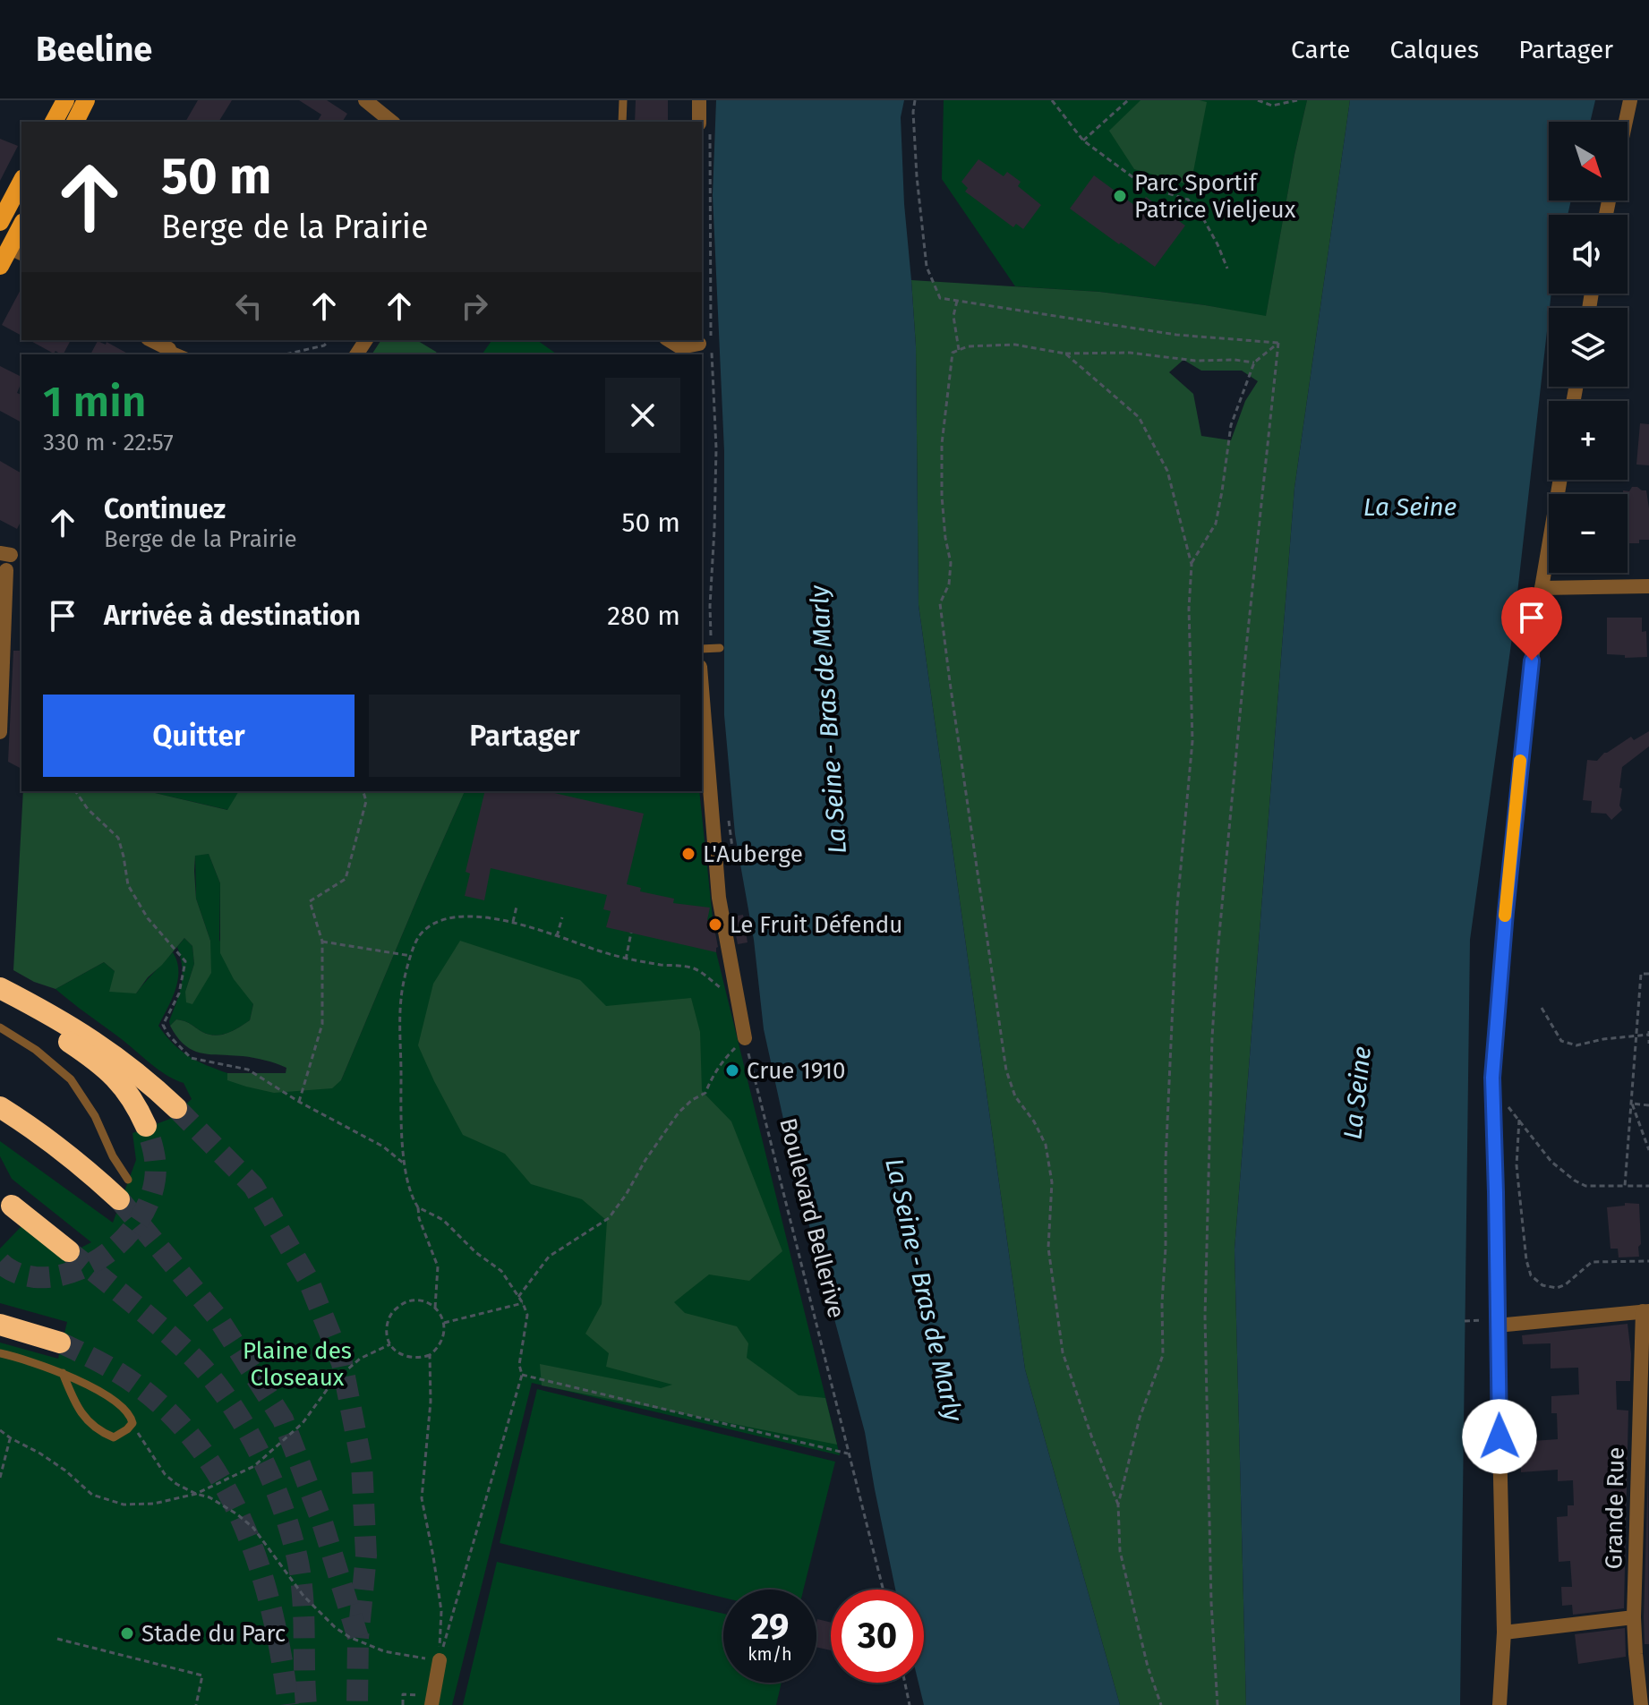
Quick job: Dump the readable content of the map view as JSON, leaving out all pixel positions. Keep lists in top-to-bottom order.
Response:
{
  "streets": {
    "street": ["Grande Rue"],
    "path": ["Boulevard Bellerive"]
  },
  "water": ["La Seine", "La Seine - Bras de Marly"],
  "parks": ["Plaine des Closeaux"],
  "places": [
    "Parc Sportif Patrice Vieljeux",
    "L'Auberge",
    "Le Fruit Défendu",
    "Crue 1910",
    "Stade du Parc"
  ],
  "north": "bottom right",
  "page": {
    "header": "Beeline",
    "nav": ["Carte", "Calques", "Partager"],
    "map_buttons": ["+", "−"],
    "turn": ["50 m", "Berge de la Prairie"],
    "heading": ["1 min", "330 m · 22:57"],
    "list": [
      {
        "name": "Continuez",
        "note": "Berge de la Prairie",
        "value": "50 m"
      },
      {
        "name": "Arrivée à destination",
        "value": "280 m"
      }
    ],
    "buttons": ["Quitter", "Partager"],
    "speed": "29 km/h",
    "limit": "30"
  }
}
